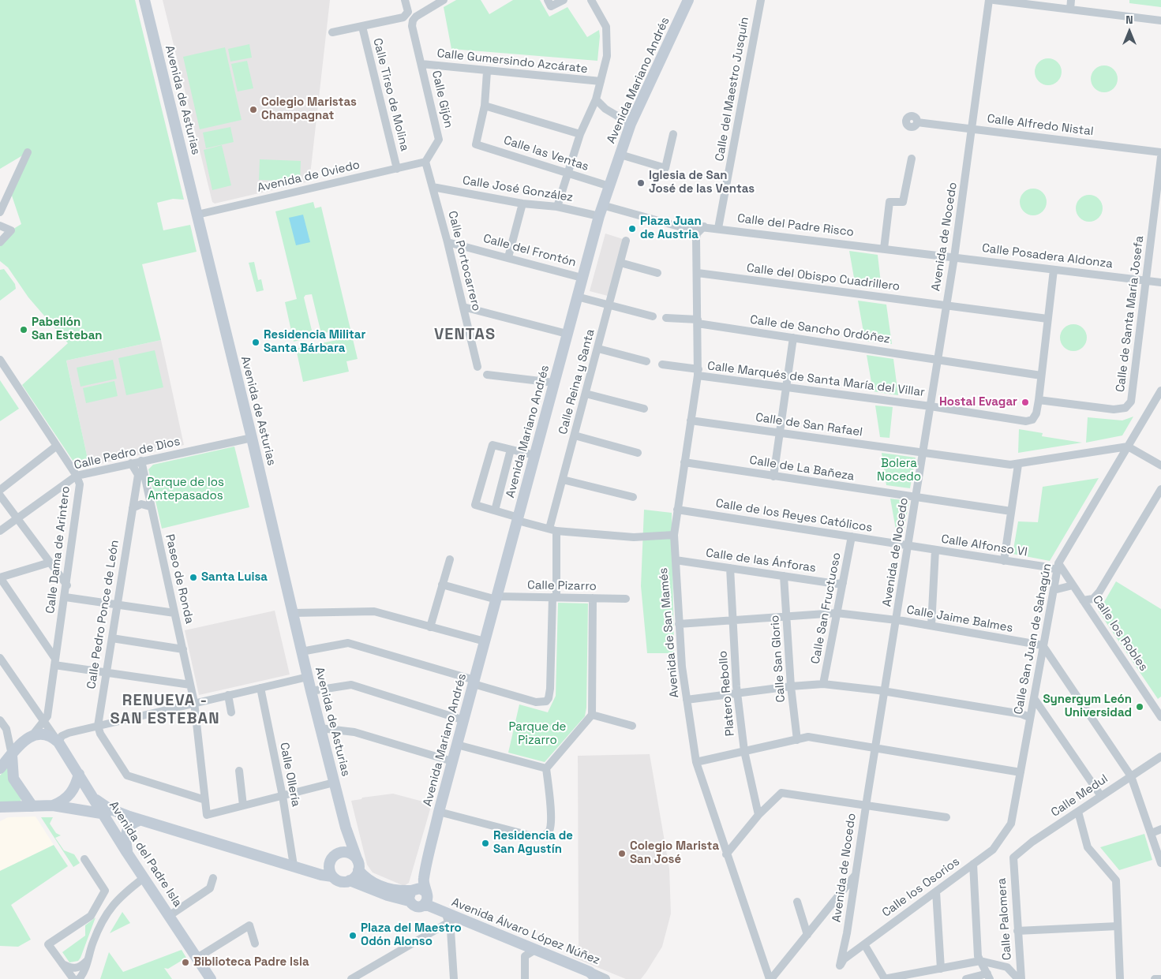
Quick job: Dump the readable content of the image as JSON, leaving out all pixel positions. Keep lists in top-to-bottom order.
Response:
{
  "streets": {
    "main road": [
      "Avenida Mariano Andrés",
      "Avenida de Asturias",
      "Avenida del Padre Isla",
      "Avenida Álvaro López Núñez"
    ],
    "street": [
      "Calle Gumersindo Azcárate",
      "Calle del Maestro Jusquín",
      "Calle Tirso de Molina",
      "Calle Gijón",
      "Calle Alfredo Nistal",
      "Calle las Ventas",
      "Avenida de Oviedo",
      "Calle José González",
      "Calle del Padre Risco",
      "Avenida de Nocedo",
      "Calle del Frontón",
      "Calle Posadera Aldonza",
      "Calle Portocarrero",
      "Calle del Obispo Cuadrillero",
      "Calle de Santa María Josefa",
      "Calle de Sancho Ordóñez",
      "Calle Marqués de Santa María del Villar",
      "Calle Reina y Santa",
      "Calle de San Rafael",
      "Calle Pedro de Dios",
      "Calle de La Bañeza",
      "Calle de los Reyes Católicos",
      "Calle Alfonso VI",
      "Calle Dama de Arintero",
      "Calle de las Ánforas",
      "Paseo de Ronda",
      "Calle Pizarro",
      "Calle San Fructuoso",
      "Calle Pedro Ponce de León",
      "Calle Jaime Balmes",
      "Avenida de San Mamés",
      "Calle los Robles",
      "Calle San Juan de Sahagún",
      "Calle San Glorio",
      "Platero Rebollo",
      "Calle Ollería",
      "Calle Medul",
      "Calle los Osorios",
      "Calle Palomera"
    ]
  },
  "crossings": [
    ["Calle Gumersindo Azcárate", "Calle Gijón"],
    ["Avenida Mariano Andrés", "Calle las Ventas"],
    ["Avenida Mariano Andrés", "Calle José González"],
    ["Avenida Mariano Andrés", "Calle del Frontón"],
    ["Avenida Mariano Andrés", "Calle Reina y Santa"],
    ["Avenida Mariano Andrés", "Calle Pizarro"],
    ["Avenida Mariano Andrés", "Avenida Álvaro López Núñez"],
    ["Calle del Maestro Jusquín", "Calle del Padre Risco"],
    ["Calle Tirso de Molina", "Avenida de Oviedo"],
    ["Calle Gijón", "Avenida de Oviedo"],
    ["Calle Gijón", "Calle Portocarrero"],
    ["Avenida de Asturias", "Avenida de Oviedo"],
    ["Avenida de Asturias", "Calle Pedro de Dios"],
    ["Avenida de Asturias", "Avenida Álvaro López Núñez"],
    ["Calle Alfredo Nistal", "Avenida de Nocedo"],
    ["Avenida de Oviedo", "Calle Portocarrero"],
    ["Calle José González", "Calle Portocarrero"],
    ["Calle del Padre Risco", "Avenida de Nocedo"],
    ["Calle del Padre Risco", "Calle Posadera Aldonza"],
    ["Avenida de Nocedo", "Calle Posadera Aldonza"],
    ["Avenida de Nocedo", "Calle del Obispo Cuadrillero"],
    ["Avenida de Nocedo", "Calle de Sancho Ordóñez"],
    ["Avenida de Nocedo", "Calle Marqués de Santa María del Villar"],
    ["Avenida de Nocedo", "Calle de San Rafael"],
    ["Avenida de Nocedo", "Calle de La Bañeza"],
    ["Avenida de Nocedo", "Calle de los Reyes Católicos"],
    ["Avenida de Nocedo", "Calle Alfonso VI"],
    ["Avenida de Nocedo", "Calle Jaime Balmes"],
    ["Avenida de Nocedo", "Calle los Osorios"],
    ["Calle del Frontón", "Calle Portocarrero"],
    ["Calle Posadera Aldonza", "Calle de Santa María Josefa"],
    ["Calle del Obispo Cuadrillero", "Avenida de San Mamés"],
    ["Calle de Santa María Josefa", "Calle Marqués de Santa María del Villar"],
    ["Calle de Sancho Ordóñez", "Avenida de San Mamés"],
    ["Calle Marqués de Santa María del Villar", "Avenida de San Mamés"],
    ["Calle Reina y Santa", "Calle Pizarro"],
    ["Calle de San Rafael", "Avenida de San Mamés"],
    ["Calle de San Rafael", "Calle San Juan de Sahagún"],
    ["Calle Pedro de Dios", "Calle Dama de Arintero"],
    ["Calle Pedro de Dios", "Paseo de Ronda"],
    ["Calle Pedro de Dios", "Calle Pedro Ponce de León"],
    ["Calle de La Bañeza", "Avenida de San Mamés"],
    ["Calle de los Reyes Católicos", "Calle Alfonso VI"],
    ["Calle de los Reyes Católicos", "Calle San Fructuoso"],
    ["Calle de los Reyes Católicos", "Avenida de San Mamés"],
    ["Calle Alfonso VI", "Calle los Robles"],
    ["Calle Alfonso VI", "Calle San Juan de Sahagún"],
    ["Calle Dama de Arintero", "Avenida del Padre Isla"],
    ["Calle de las Ánforas", "Calle San Fructuoso"],
    ["Calle de las Ánforas", "Avenida de San Mamés"],
    ["Calle de las Ánforas", "Calle San Glorio"],
    ["Calle de las Ánforas", "Platero Rebollo"],
    ["Calle San Fructuoso", "Calle Jaime Balmes"],
    ["Calle Jaime Balmes", "Avenida de San Mamés"],
    ["Calle Jaime Balmes", "Calle San Juan de Sahagún"],
    ["Calle Jaime Balmes", "Calle San Glorio"],
    ["Calle Jaime Balmes", "Platero Rebollo"],
    ["Calle los Robles", "Calle San Juan de Sahagún"],
    ["Calle San Juan de Sahagún", "Calle los Osorios"],
    ["Calle Medul", "Calle Palomera"]
  ],
  "districts": ["VENTAS", "RENUEVA - SAN ESTEBAN"],
  "parks": ["Bolera Nocedo", "Parque de los Antepasados", "Parque de Pizarro"],
  "places": [
    "Colegio Maristas Champagnat",
    "Iglesia de San José de las Ventas",
    "Plaza Juan de Austria",
    "Pabellón San Esteban",
    "Residencia Militar Santa Bárbara",
    "Hostal Evagar",
    "Santa Luisa",
    "Synergym León Universidad",
    "Residencia de San Agustín",
    "Colegio Marista San José",
    "Plaza del Maestro Odón Alonso",
    "Biblioteca Padre Isla"
  ],
  "north": "top"
}
